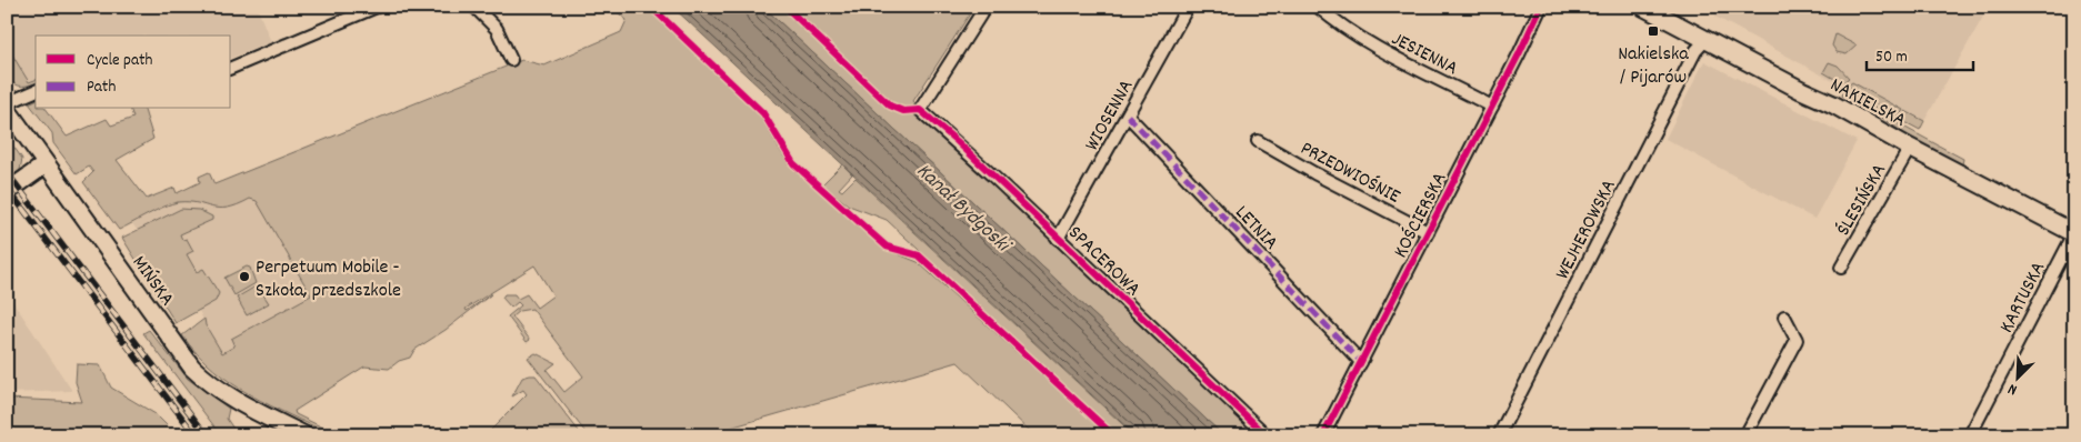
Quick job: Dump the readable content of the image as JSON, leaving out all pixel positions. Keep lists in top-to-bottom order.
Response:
{
  "streets": {
    "street": [
      "JESIENNA",
      "NAKIELSKA",
      "WIOSENNA",
      "PRZEDWIOŚNIE",
      "ŚLESIŃSKA",
      "KOŚCIERSKA",
      "LETNIA",
      "WEJHEROWSKA",
      "SPACEROWA",
      "MIŃSKA",
      "KARTUSKA"
    ]
  },
  "crossings": [
    ["JESIENNA", "KOŚCIERSKA"],
    ["NAKIELSKA", "ŚLESIŃSKA"],
    ["NAKIELSKA", "WEJHEROWSKA"],
    ["NAKIELSKA", "KARTUSKA"],
    ["WIOSENNA", "LETNIA"],
    ["WIOSENNA", "SPACEROWA"],
    ["PRZEDWIOŚNIE", "KOŚCIERSKA"],
    ["KOŚCIERSKA", "LETNIA"]
  ],
  "water": ["Kanał Bydgoski"],
  "places": {
    "transit": ["Nakielska / Pijarów"],
    "other": ["Perpetuum Mobile - Szkoła, przedszkole"]
  },
  "legend": ["Cycle path", "Path"],
  "scale_bar": "50 m",
  "north": "bottom left"
}
